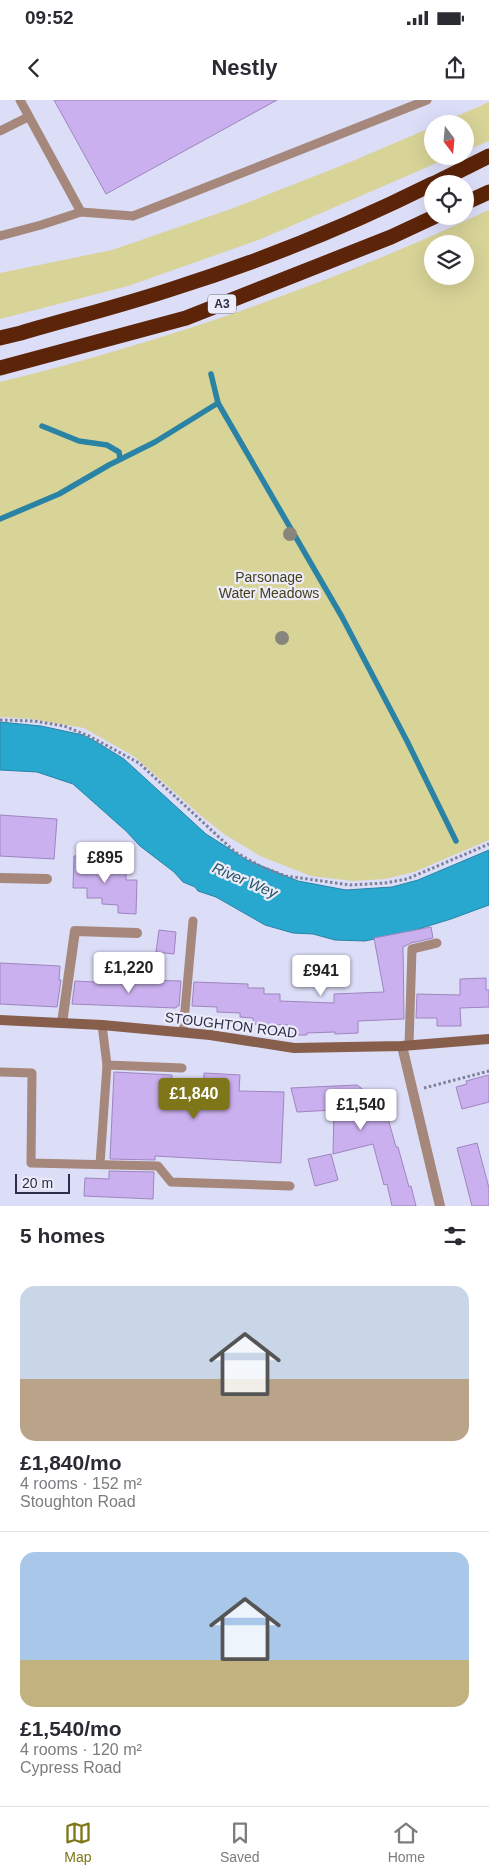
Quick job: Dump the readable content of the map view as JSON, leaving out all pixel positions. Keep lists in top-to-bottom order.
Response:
{
  "streets": {
    "highway": ["A3"],
    "street": ["STOUGHTON ROAD"]
  },
  "water": ["River Wey"],
  "parks": ["Parsonage Water Meadows"],
  "scale_bar": "20 m",
  "north": "bottom",
  "page": {
    "status": "09:52",
    "header": "Nestly",
    "price": [
      "£895",
      "£1,220",
      "£941",
      "£1,840",
      "£1,540"
    ],
    "scale": "20 m",
    "heading": "5 homes",
    "list": [
      {
        "name": "£1,840/mo",
        "note": "4 rooms · 152 m² · Stoughton Road"
      },
      {
        "name": "£1,540/mo",
        "note": "4 rooms · 120 m² · Cypress Road"
      }
    ],
    "tabs": ["Map", "Saved", "Home"]
  }
}
